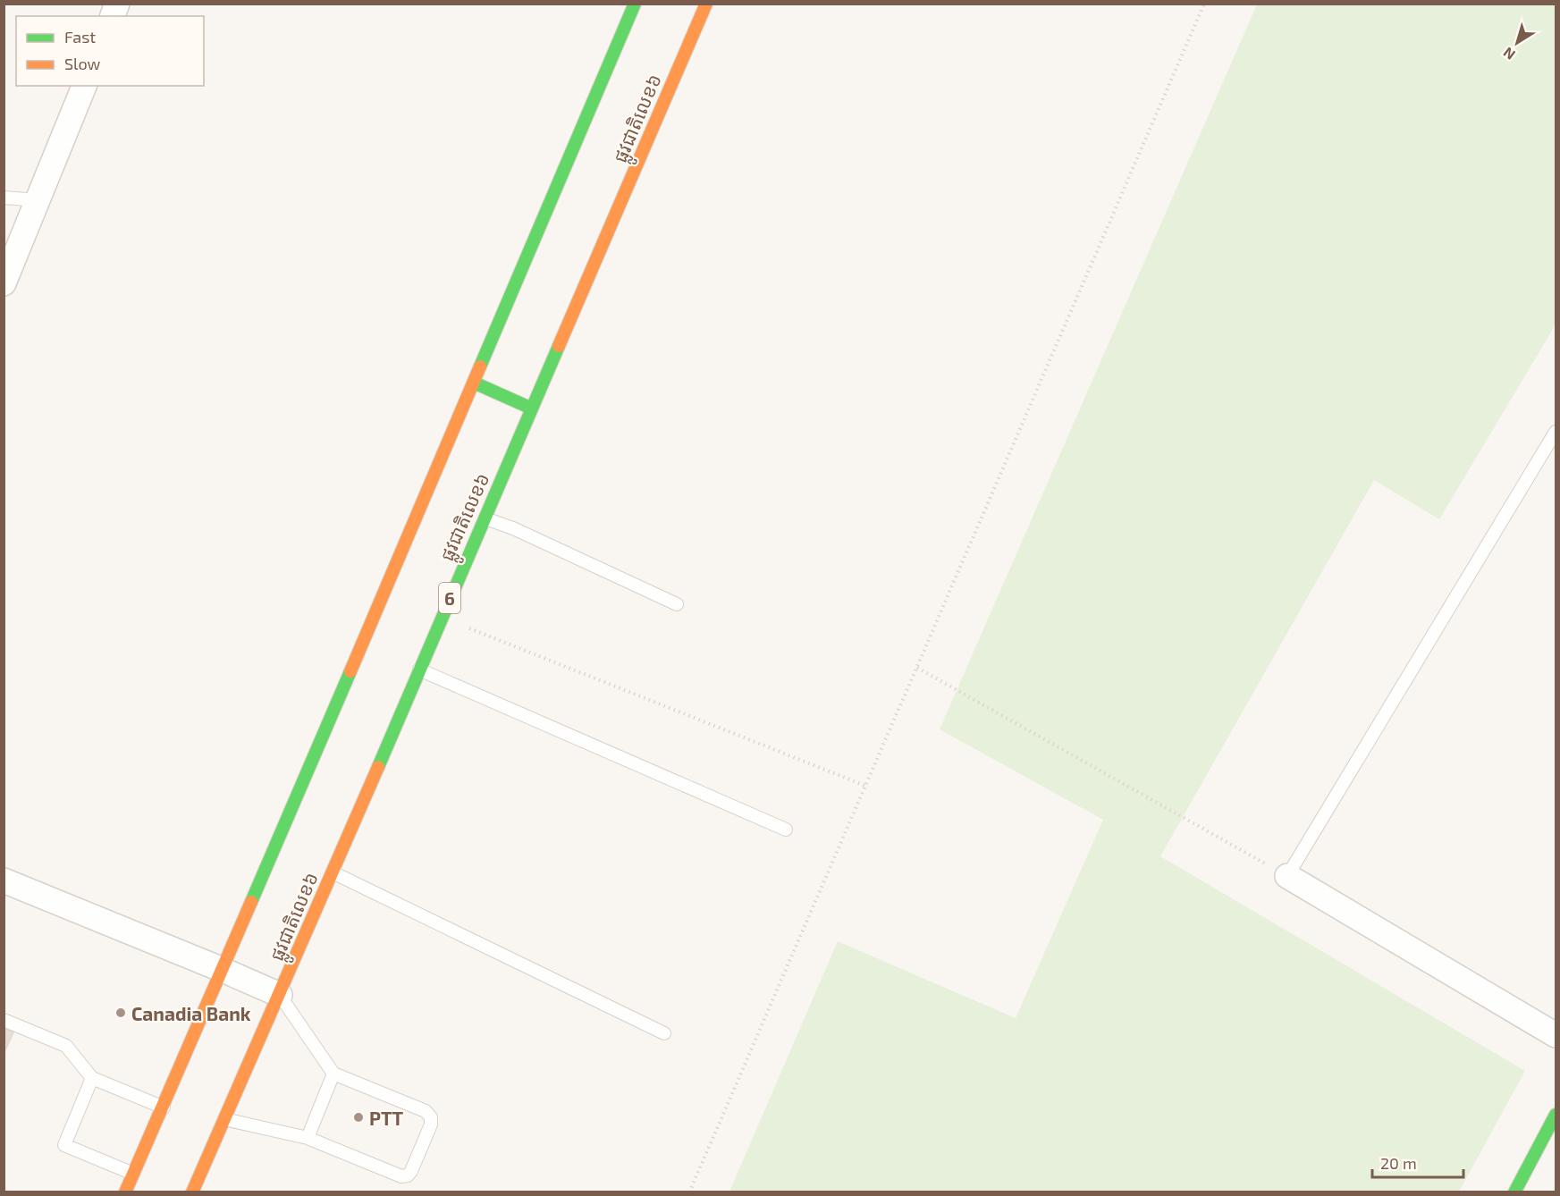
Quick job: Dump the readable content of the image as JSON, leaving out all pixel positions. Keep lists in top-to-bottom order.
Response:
{
  "streets": {
    "main road": ["ផ្លូវជាតិលេខ៦", "6"]
  },
  "places": ["Canadia Bank", "PTT"],
  "legend": ["Fast", "Slow"],
  "scale_bar": "20 m",
  "north": "bottom left"
}
